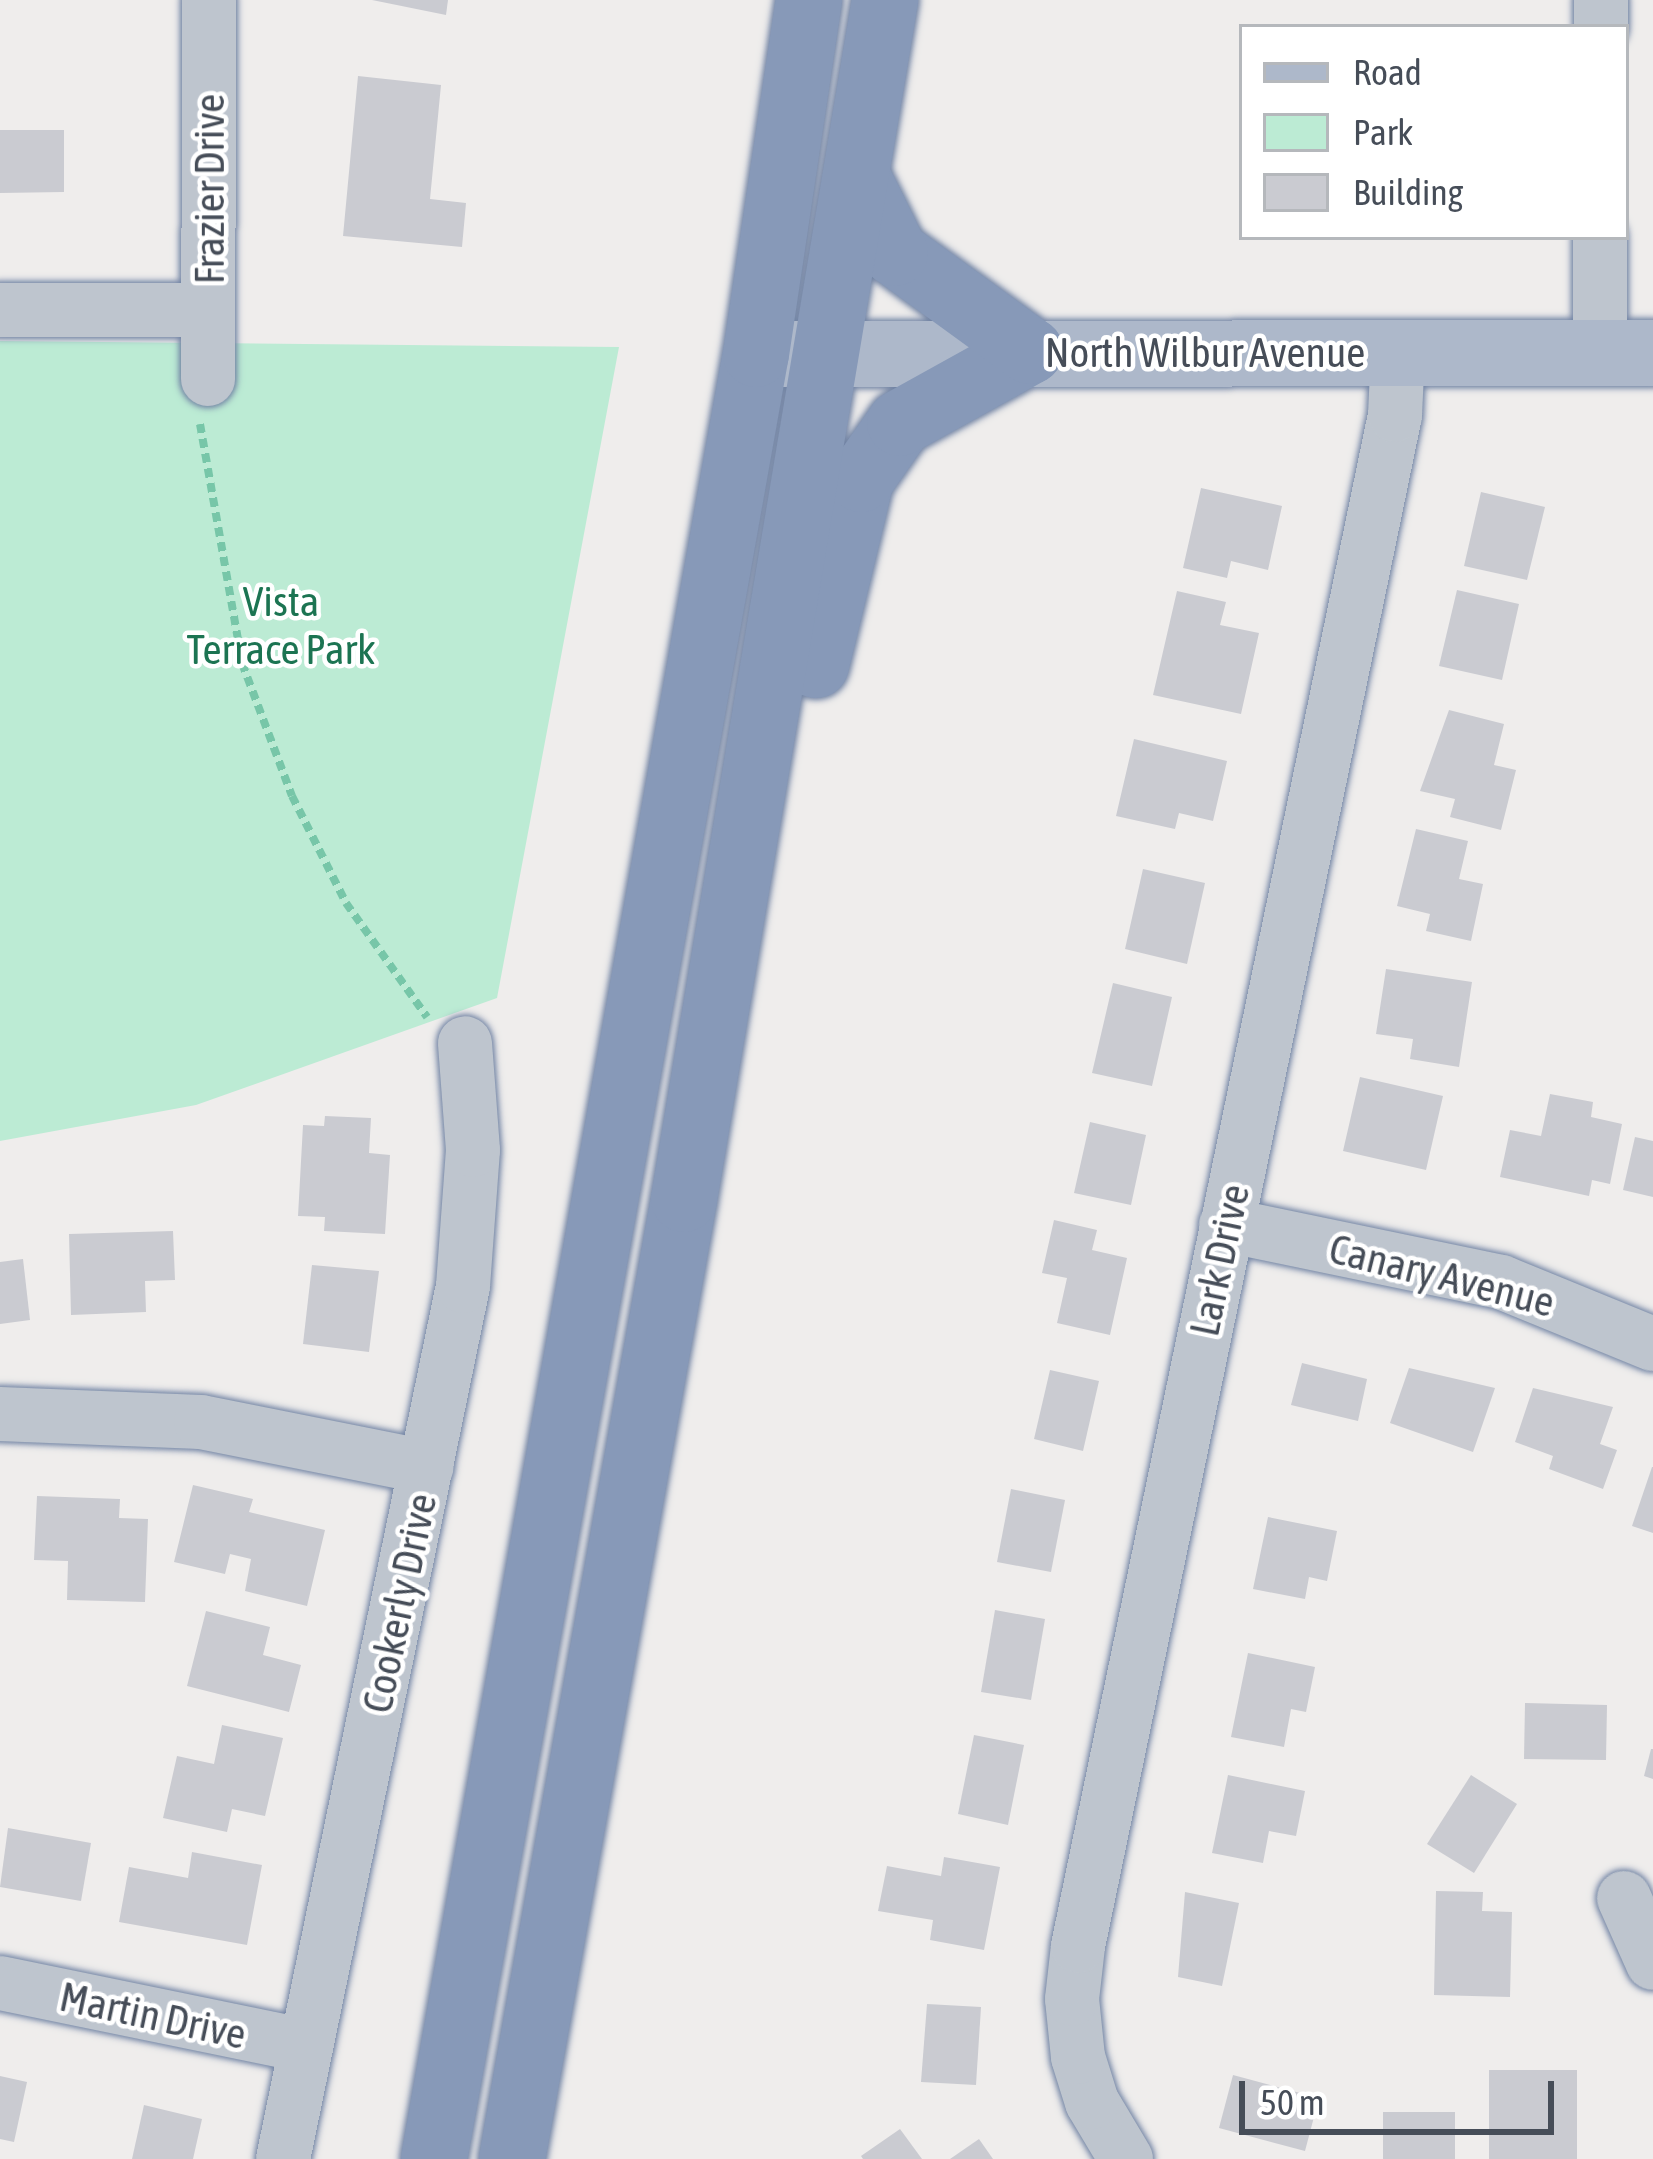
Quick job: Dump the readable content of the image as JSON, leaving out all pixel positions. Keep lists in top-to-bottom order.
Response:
{
  "streets": {
    "main road": ["North Wilbur Avenue"],
    "street": [
      "Frazier Drive",
      "Lark Drive",
      "Canary Avenue",
      "Cookerly Drive",
      "Martin Drive"
    ]
  },
  "crossings": [
    ["North Wilbur Avenue", "Lark Drive"],
    ["Lark Drive", "Canary Avenue"],
    ["Cookerly Drive", "Martin Drive"]
  ],
  "parks": ["Vista Terrace Park"],
  "legend": ["Road", "Park", "Building"],
  "scale_bar": "50 m"
}
